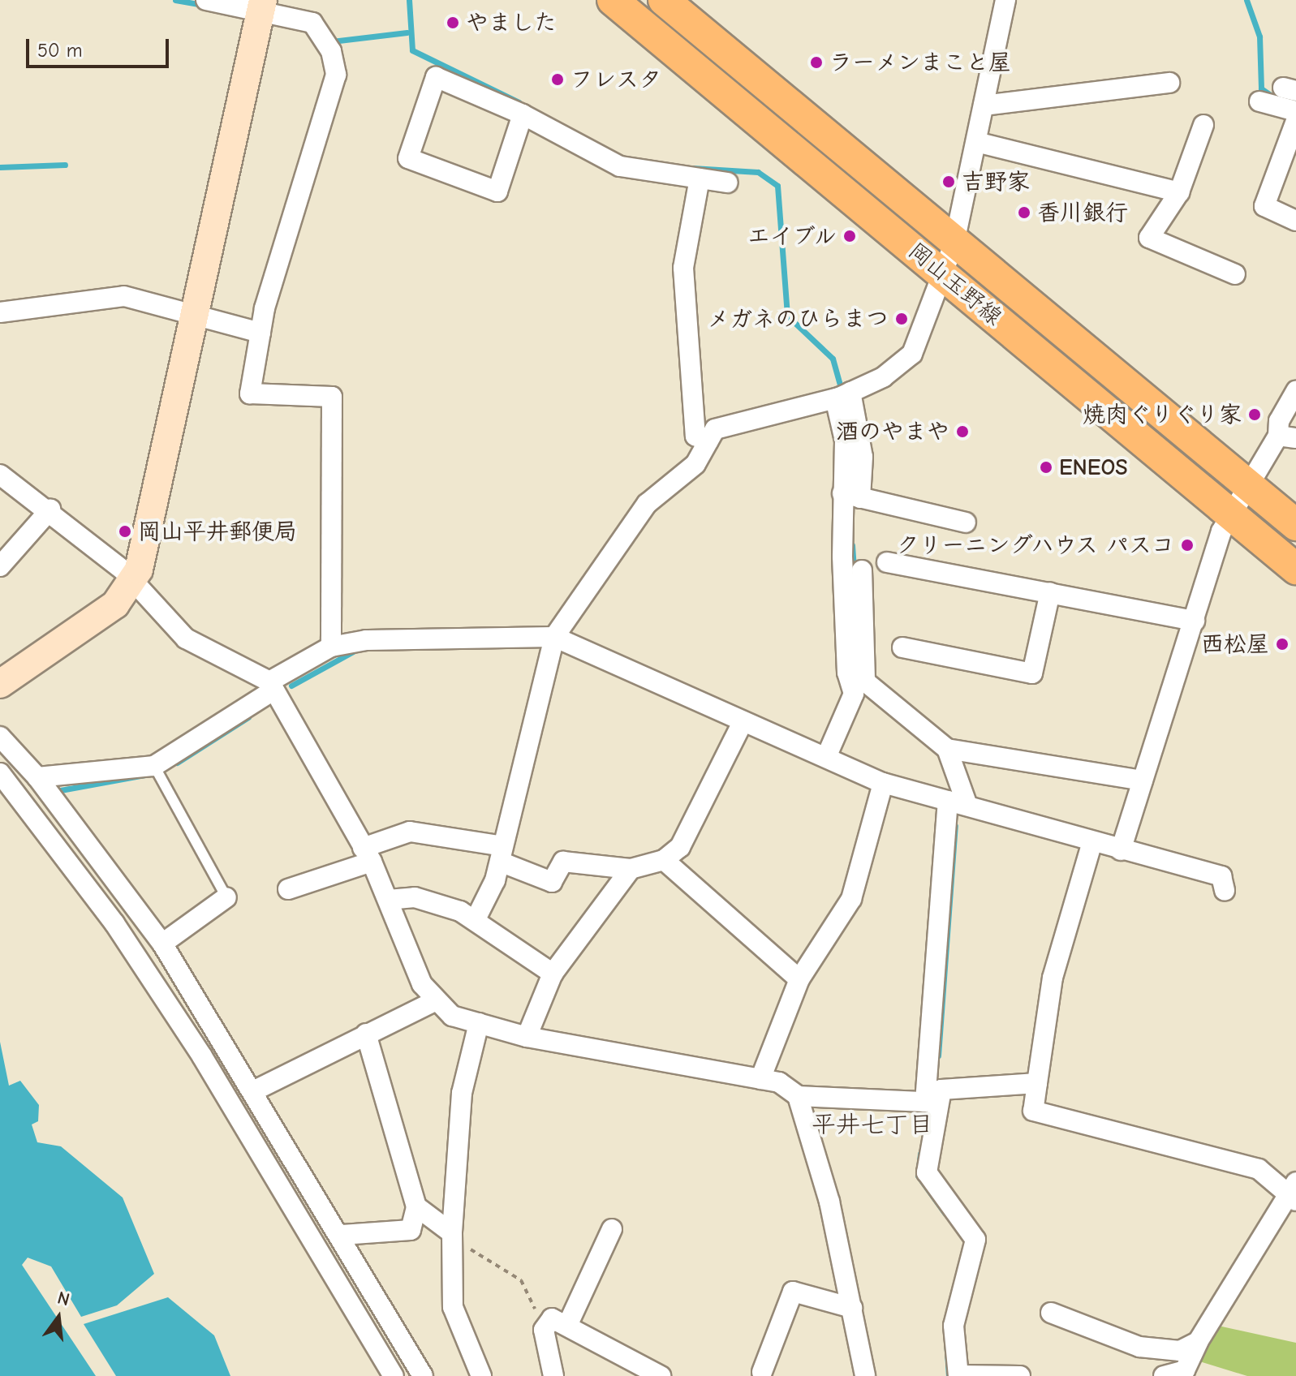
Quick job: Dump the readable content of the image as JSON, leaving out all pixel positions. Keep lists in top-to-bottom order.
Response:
{
  "streets": {
    "main road": ["岡山玉野線"]
  },
  "districts": ["平井七丁目"],
  "places": [
    "やました",
    "ラーメンまこと屋",
    "フレスタ",
    "吉野家",
    "香川銀行",
    "エイブル",
    "メガネのひらまつ",
    "焼肉ぐりぐり家",
    "酒のやまや",
    "ENEOS",
    "岡山平井郵便局",
    "クリーニングハウス パスコ",
    "西松屋"
  ],
  "scale_bar": "50 m",
  "north": "top"
}
